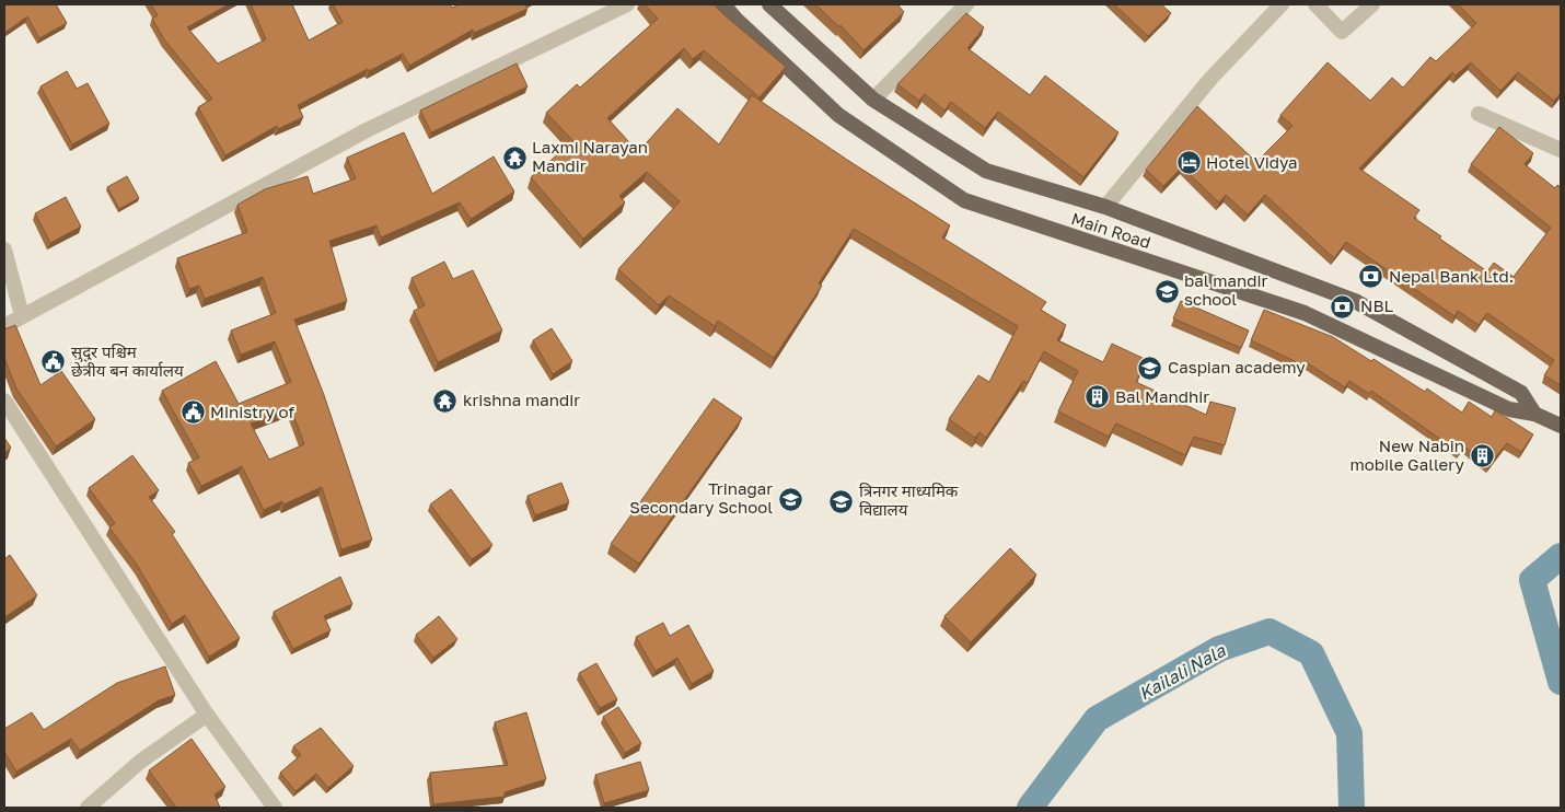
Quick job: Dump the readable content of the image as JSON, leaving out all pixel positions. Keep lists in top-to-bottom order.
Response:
{
  "streets": {
    "main road": ["Main Road"]
  },
  "water": ["Kailali Nala"],
  "places": {
    "temple": ["Laxmi Narayan Mandir", "krishna mandir"],
    "hotel": ["Hotel Vidya"],
    "bank": ["Nepal Bank Ltd.", "NBL"],
    "school or university": [
      "bal mandir school",
      "Caspian academy",
      "Trinagar Secondary School",
      "त्रिनगर माध्यमिक विद्यालय"
    ],
    "public building": ["सुदुर पश्चिम छेत्रीय बन कार्यालय", "Ministry of"],
    "building": ["Bal Mandhir", "New Nabin mobile Gallery"]
  }
}
